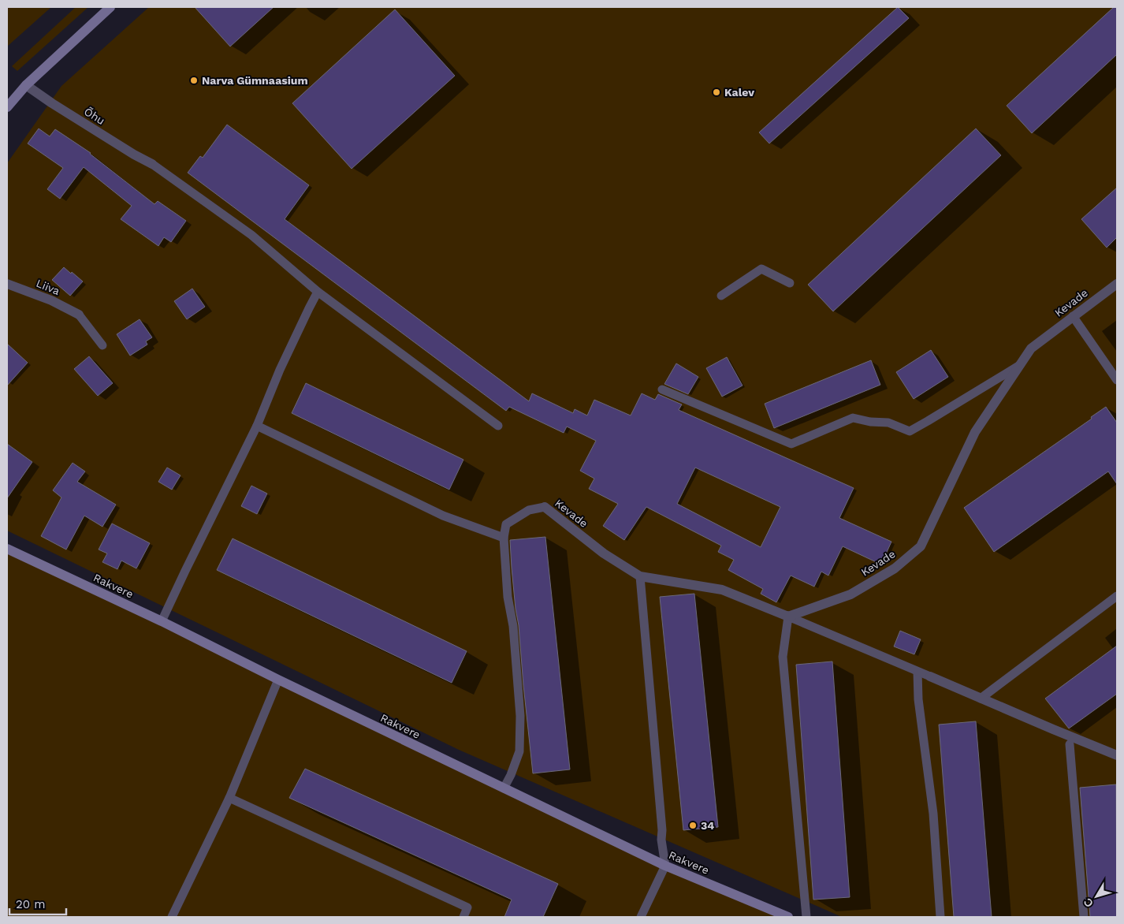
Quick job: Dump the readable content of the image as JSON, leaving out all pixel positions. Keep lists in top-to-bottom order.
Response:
{
  "streets": {
    "street": [
      "Õhu",
      "Liiva",
      "Kevade",
      "Rakvere"
    ]
  },
  "places": ["Narva Gümnaasium", "Kalev", "34"],
  "scale_bar": "20 m",
  "north": "bottom left"
}
